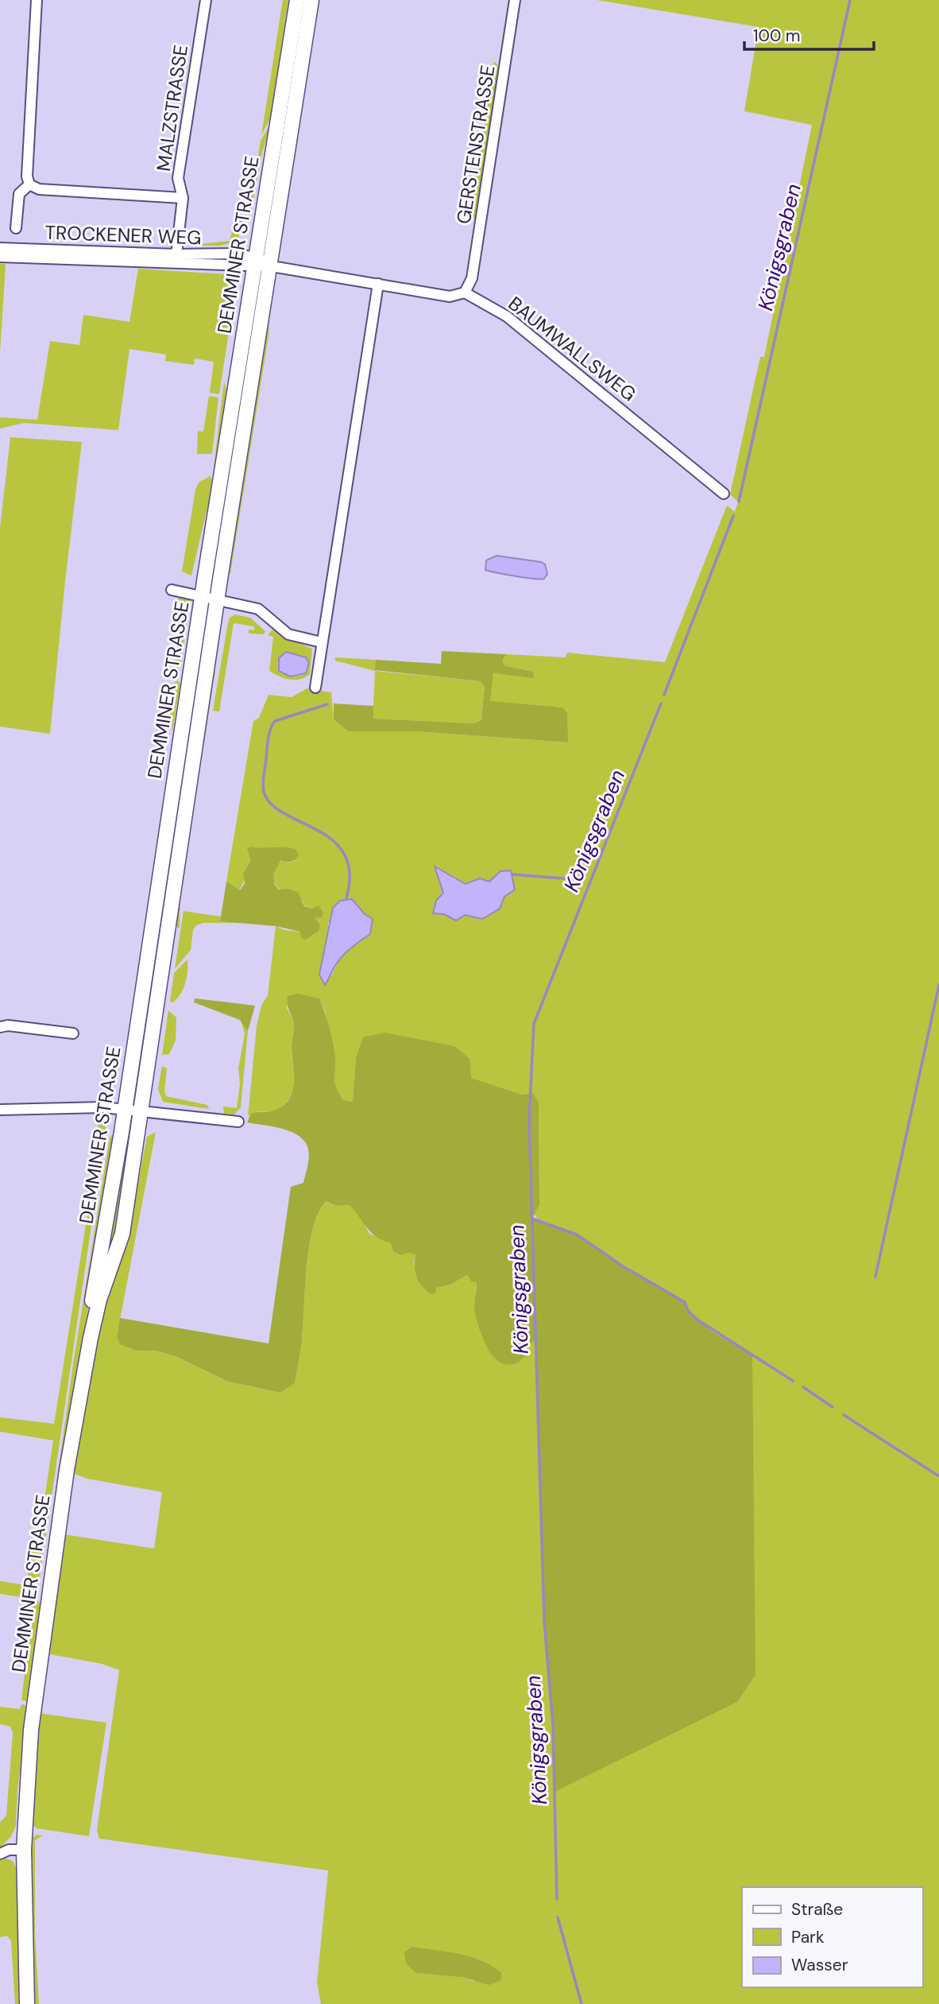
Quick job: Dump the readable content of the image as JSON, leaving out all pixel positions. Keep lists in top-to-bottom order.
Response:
{
  "streets": {
    "main road": ["DEMMINER STRASSE"],
    "street": [
      "MALZSTRASSE",
      "GERSTENSTRASSE",
      "TROCKENER WEG",
      "BAUMWALLSWEG"
    ]
  },
  "crossings": [
    ["MALZSTRASSE", "TROCKENER WEG"],
    ["GERSTENSTRASSE", "BAUMWALLSWEG"],
    ["TROCKENER WEG", "DEMMINER STRASSE"]
  ],
  "water": ["Königsgraben"],
  "legend": ["Straße", "Park", "Wasser"],
  "scale_bar": "100 m"
}
